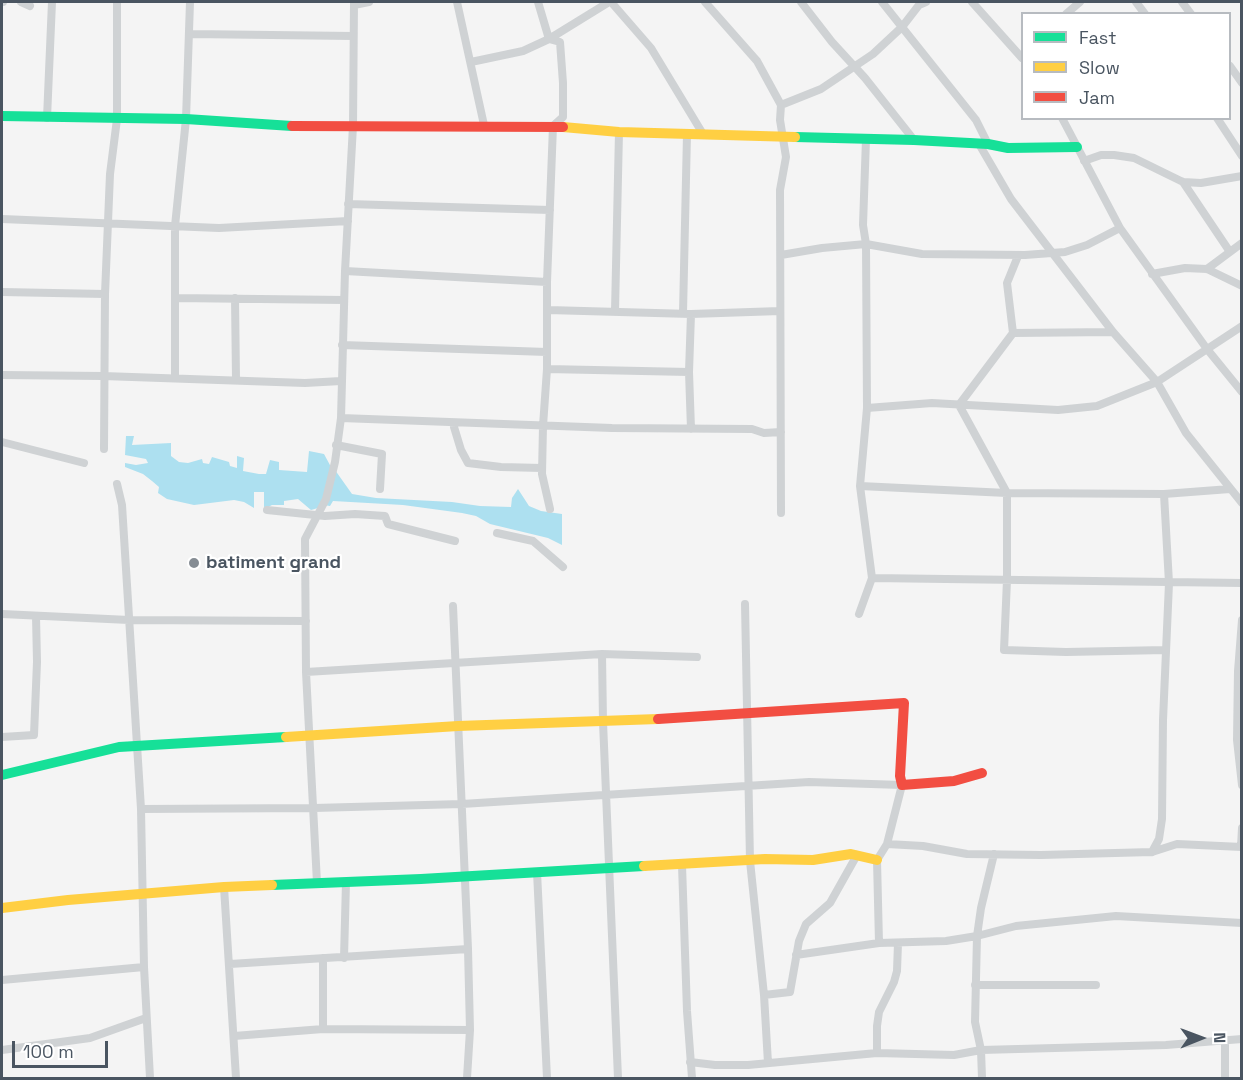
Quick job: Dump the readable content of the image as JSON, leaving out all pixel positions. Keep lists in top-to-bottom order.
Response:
{
  "places": ["batiment grand"],
  "legend": ["Fast", "Slow", "Jam"],
  "scale_bar": "100 m",
  "north": "right"
}
